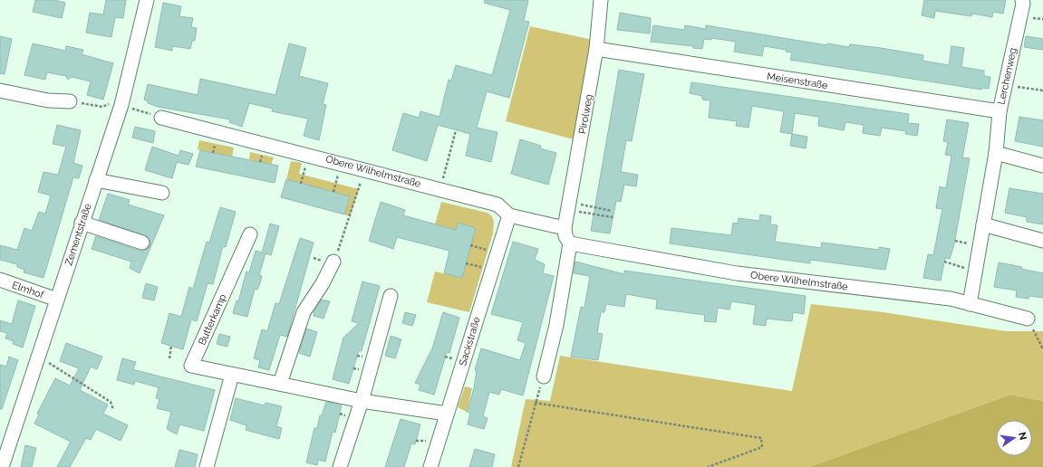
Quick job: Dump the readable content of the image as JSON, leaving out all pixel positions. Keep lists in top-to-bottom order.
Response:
{
  "streets": {
    "street": [
      "Lerchenweg",
      "Meisenstraße",
      "Pirolweg",
      "Obere Wilhelmstraße",
      "Zementstraße",
      "Elmhof",
      "Butterkamp",
      "Sackstraße"
    ]
  },
  "crossings": [
    ["Lerchenweg", "Meisenstraße"],
    ["Lerchenweg", "Obere Wilhelmstraße"],
    ["Meisenstraße", "Pirolweg"],
    ["Pirolweg", "Obere Wilhelmstraße"],
    ["Obere Wilhelmstraße", "Sackstraße"],
    ["Zementstraße", "Elmhof"],
    ["Butterkamp", "Sackstraße"]
  ],
  "north": "right"
}
